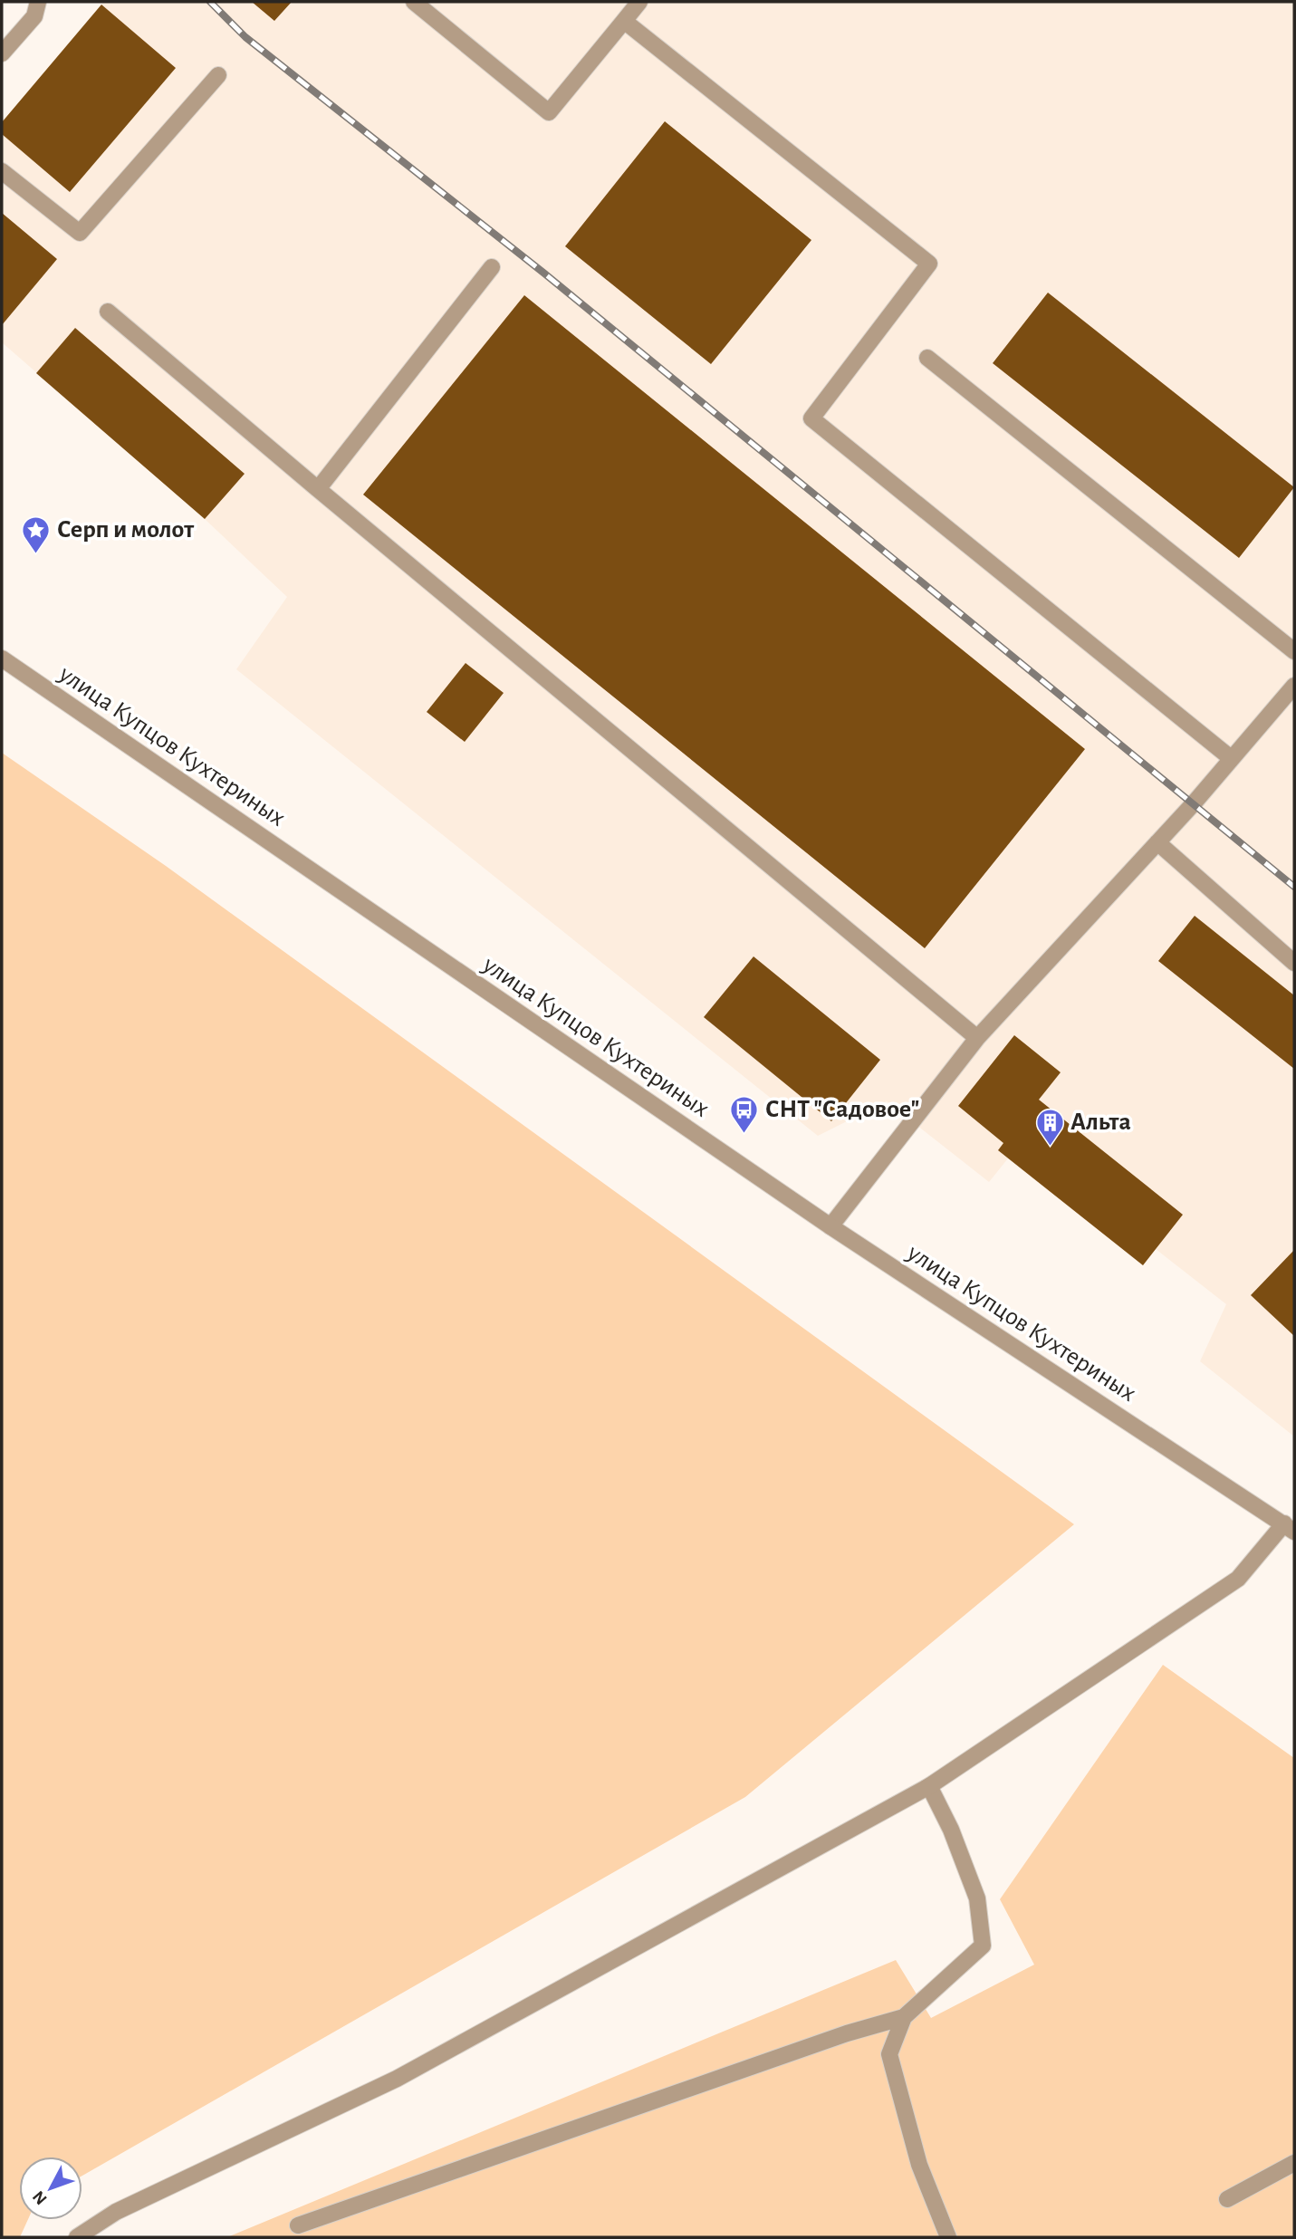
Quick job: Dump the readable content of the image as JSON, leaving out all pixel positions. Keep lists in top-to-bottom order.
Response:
{
  "streets": {
    "street": ["улица Купцов Кухтериных"]
  },
  "places": {
    "place": ["Серп и молот"],
    "bus stop": ["СНТ \"Садовое\""],
    "building": ["Альта"]
  },
  "north": "bottom left"
}
